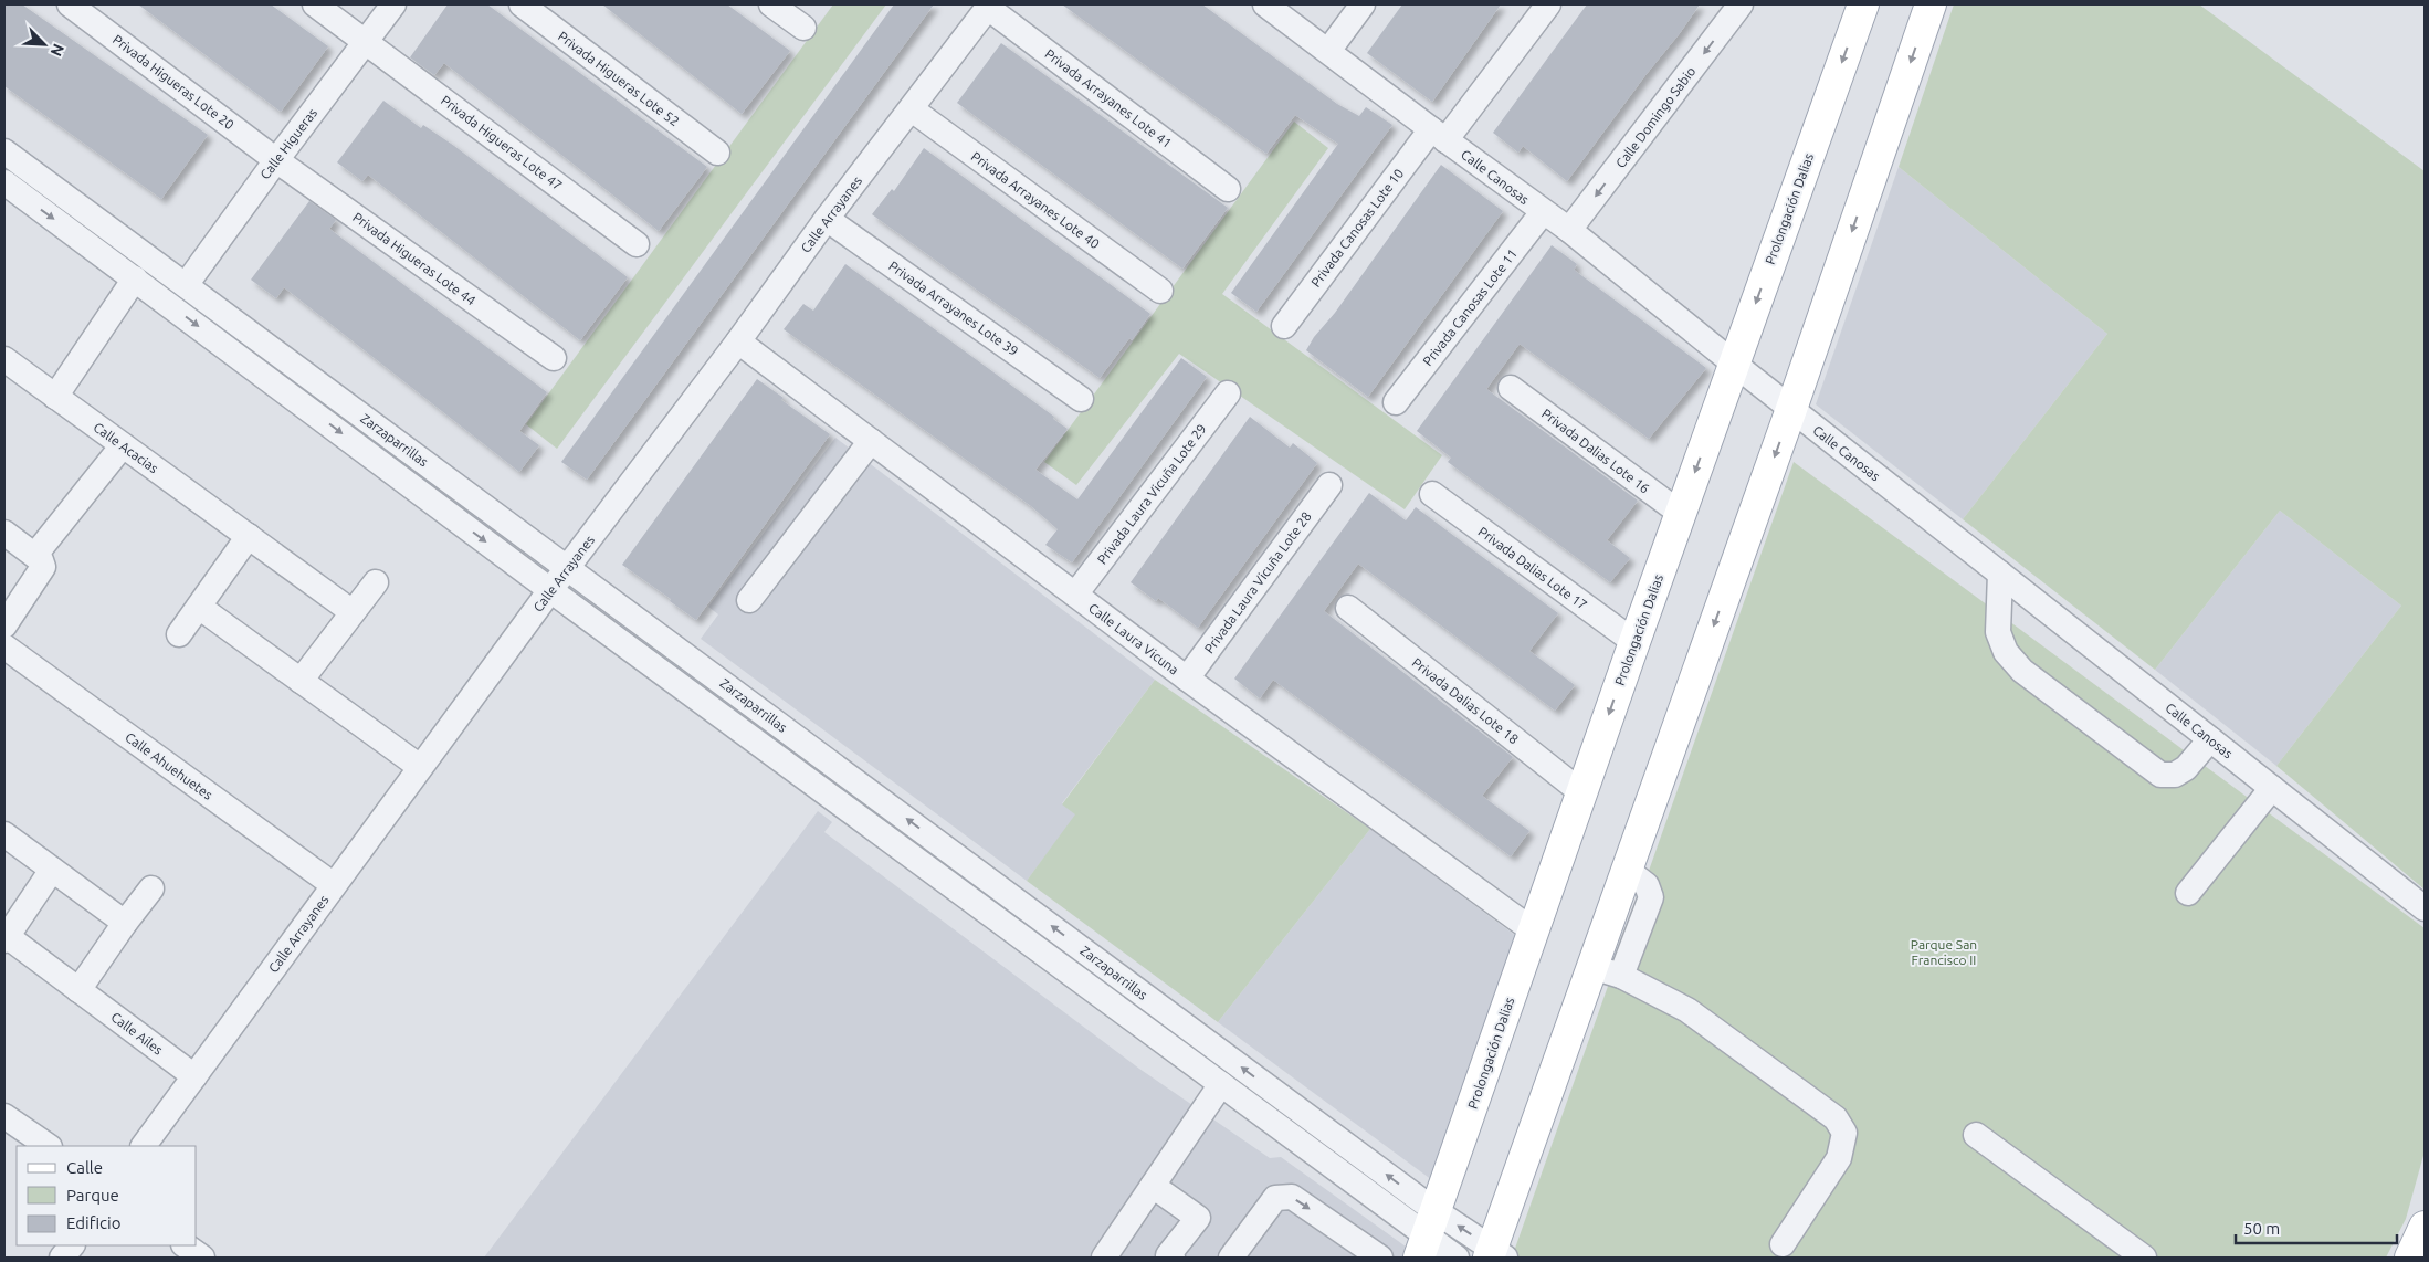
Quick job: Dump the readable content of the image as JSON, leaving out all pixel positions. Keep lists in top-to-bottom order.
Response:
{
  "streets": {
    "main road": ["Prolongación Dalias"],
    "street": [
      "Privada Higueras Lote 52",
      "Privada Higueras Lote 20",
      "Privada Arrayanes Lote 41",
      "Calle Domingo Sabio",
      "Privada Higueras Lote 47",
      "Calle Higueras",
      "Calle Canosas",
      "Privada Arrayanes Lote 40",
      "Calle Arrayanes",
      "Privada Canosas Lote 10",
      "Privada Higueras Lote 44",
      "Privada Canosas Lote 11",
      "Privada Arrayanes Lote 39",
      "Zarzaparrillas",
      "Calle Acacias",
      "Privada Dalias Lote 16",
      "Privada Laura Vicuña Lote 29",
      "Privada Dalias Lote 17",
      "Privada Laura Vicuña Lote 28",
      "Calle Laura Vicuna",
      "Privada Dalias Lote 18",
      "Calle Ahuehuetes",
      "Calle Ailes"
    ]
  },
  "crossings": [
    ["Privada Higueras Lote 20", "Calle Higueras"],
    ["Privada Higueras Lote 20", "Privada Higueras Lote 44"],
    ["Privada Arrayanes Lote 41", "Calle Arrayanes"],
    ["Calle Domingo Sabio", "Calle Canosas"],
    ["Privada Higueras Lote 47", "Calle Higueras"],
    ["Calle Higueras", "Privada Higueras Lote 44"],
    ["Calle Higueras", "Zarzaparrillas"],
    ["Calle Canosas", "Prolongación Dalias"],
    ["Calle Canosas", "Privada Canosas Lote 10"],
    ["Calle Canosas", "Privada Canosas Lote 11"],
    ["Privada Arrayanes Lote 40", "Calle Arrayanes"],
    ["Prolongación Dalias", "Zarzaparrillas"],
    ["Prolongación Dalias", "Privada Dalias Lote 16"],
    ["Prolongación Dalias", "Privada Dalias Lote 17"],
    ["Prolongación Dalias", "Calle Laura Vicuna"],
    ["Prolongación Dalias", "Privada Dalias Lote 18"],
    ["Calle Arrayanes", "Privada Arrayanes Lote 39"],
    ["Calle Arrayanes", "Zarzaparrillas"],
    ["Calle Arrayanes", "Calle Laura Vicuna"],
    ["Calle Arrayanes", "Calle Ahuehuetes"],
    ["Calle Arrayanes", "Calle Ailes"],
    ["Privada Laura Vicuña Lote 29", "Calle Laura Vicuna"],
    ["Privada Laura Vicuña Lote 28", "Calle Laura Vicuna"]
  ],
  "one_way": ["Calle Domingo Sabio"],
  "parks": ["Parque San Francisco II"],
  "legend": ["Calle", "Parque", "Edificio"],
  "scale_bar": "50 m",
  "north": "bottom right"
}
